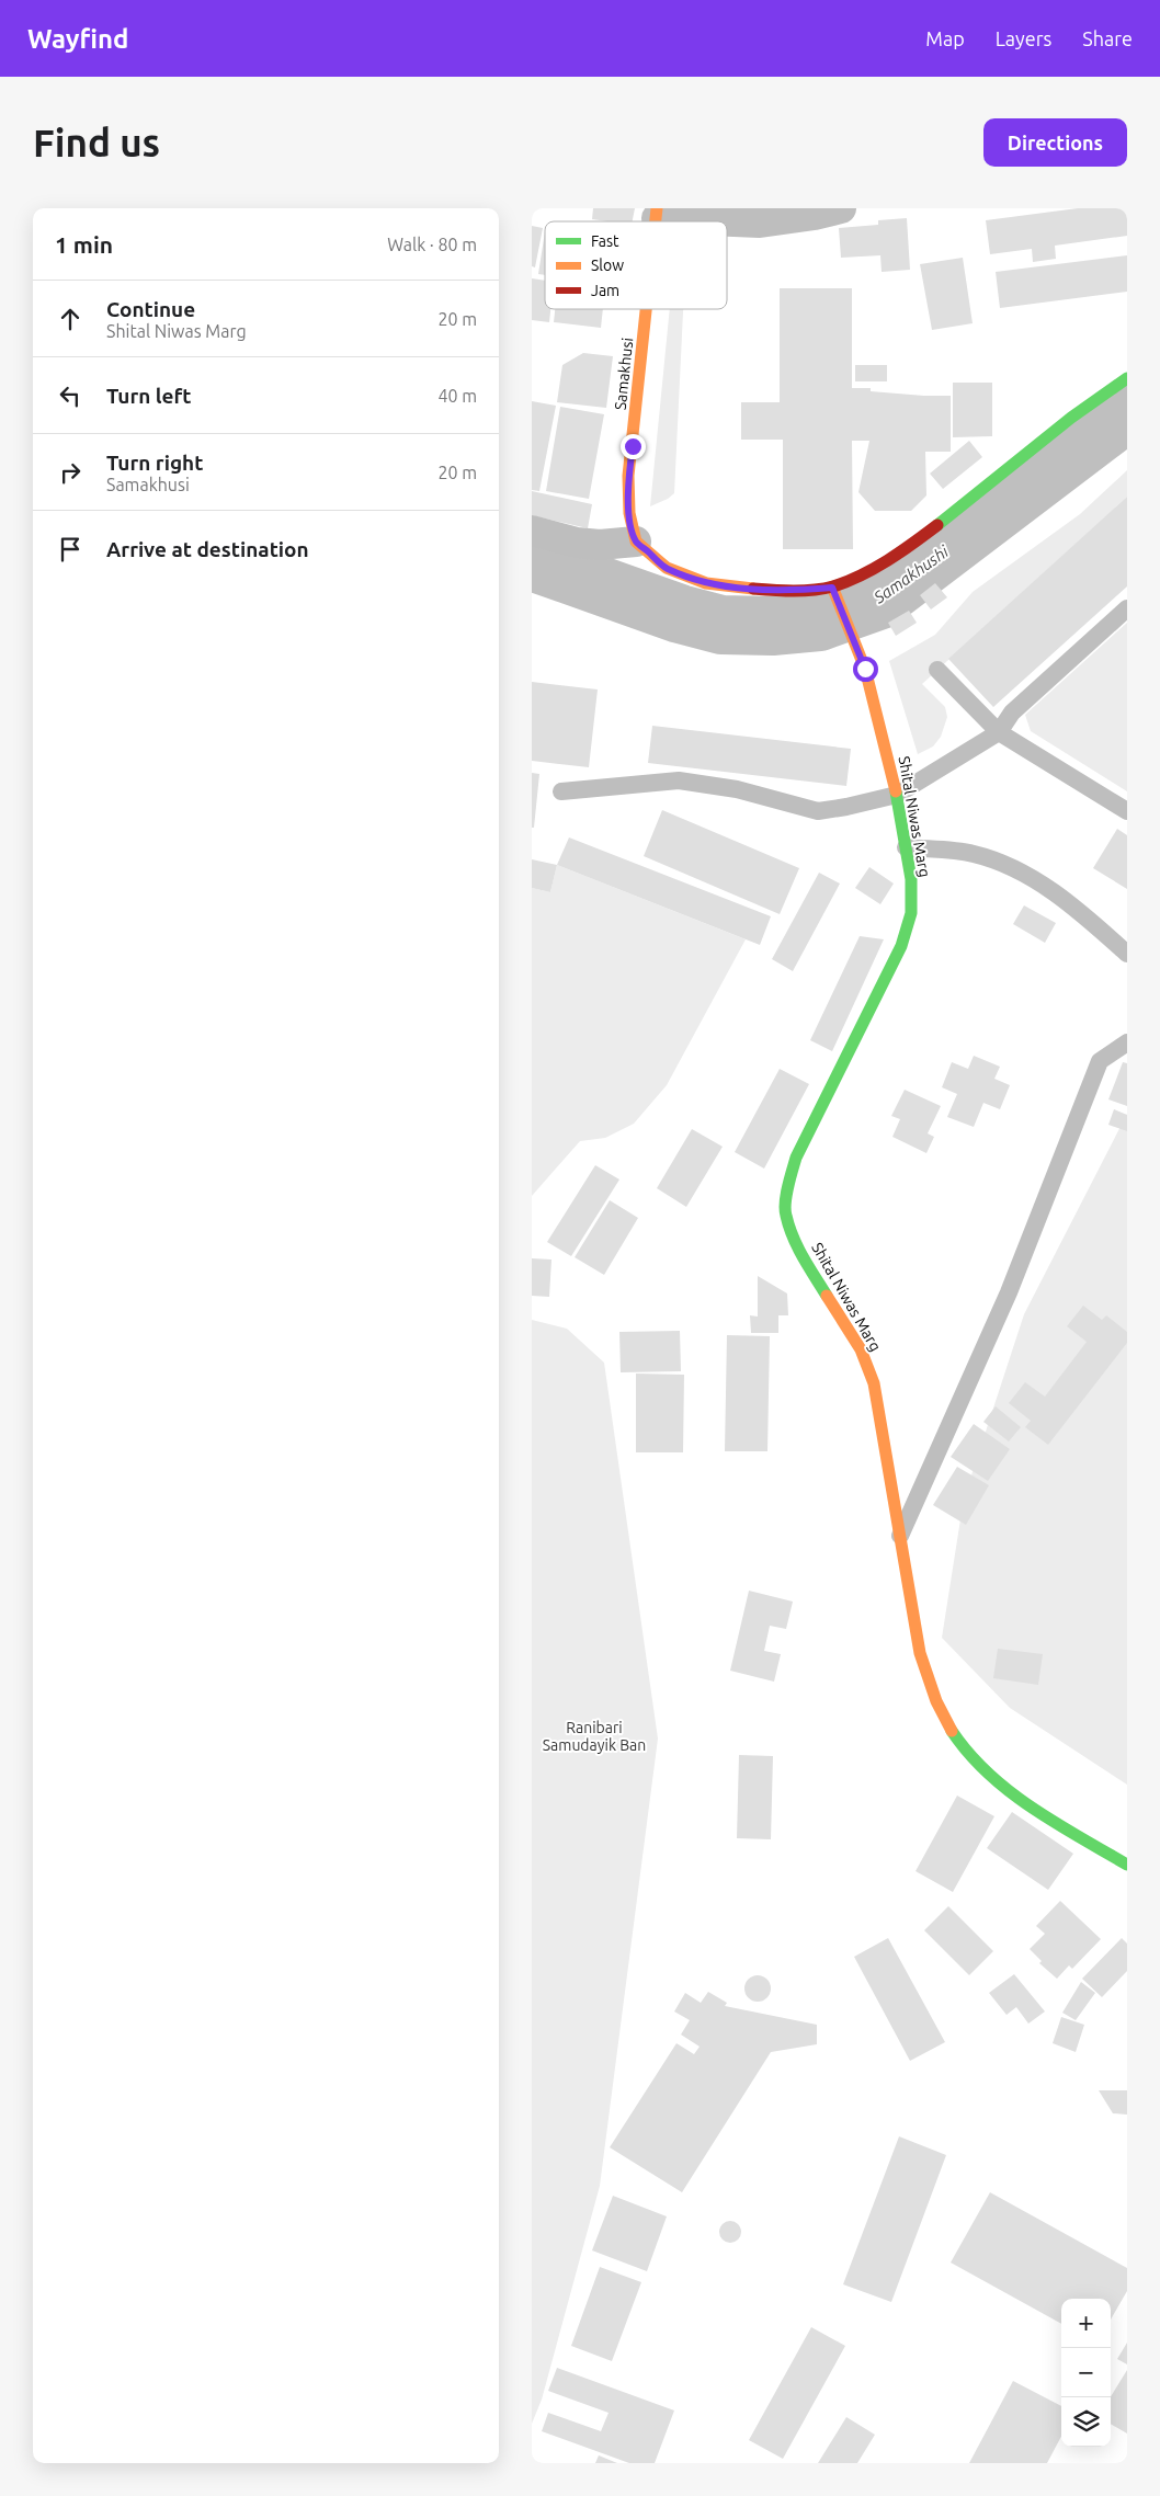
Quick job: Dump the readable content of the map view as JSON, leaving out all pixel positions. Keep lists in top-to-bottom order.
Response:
{
  "streets": {
    "street": ["Samakhusi", "Shital Niwas Marg"]
  },
  "water": ["Samakhushi"],
  "parks": ["Ranibari Samudayik Ban"],
  "legend": ["Fast", "Slow", "Jam"],
  "page": {
    "header": "Wayfind",
    "nav": ["Map", "Layers", "Share"],
    "buttons": "Directions",
    "title": "Find us",
    "heading": ["1 min", "Walk · 80 m"],
    "list": [
      ["Continue", "Shital Niwas Marg", "20 m"],
      ["Turn left", "40 m"],
      ["Turn right", "Samakhusi", "20 m"],
      "Arrive at destination"
    ],
    "map_buttons": ["+", "−"]
  }
}
